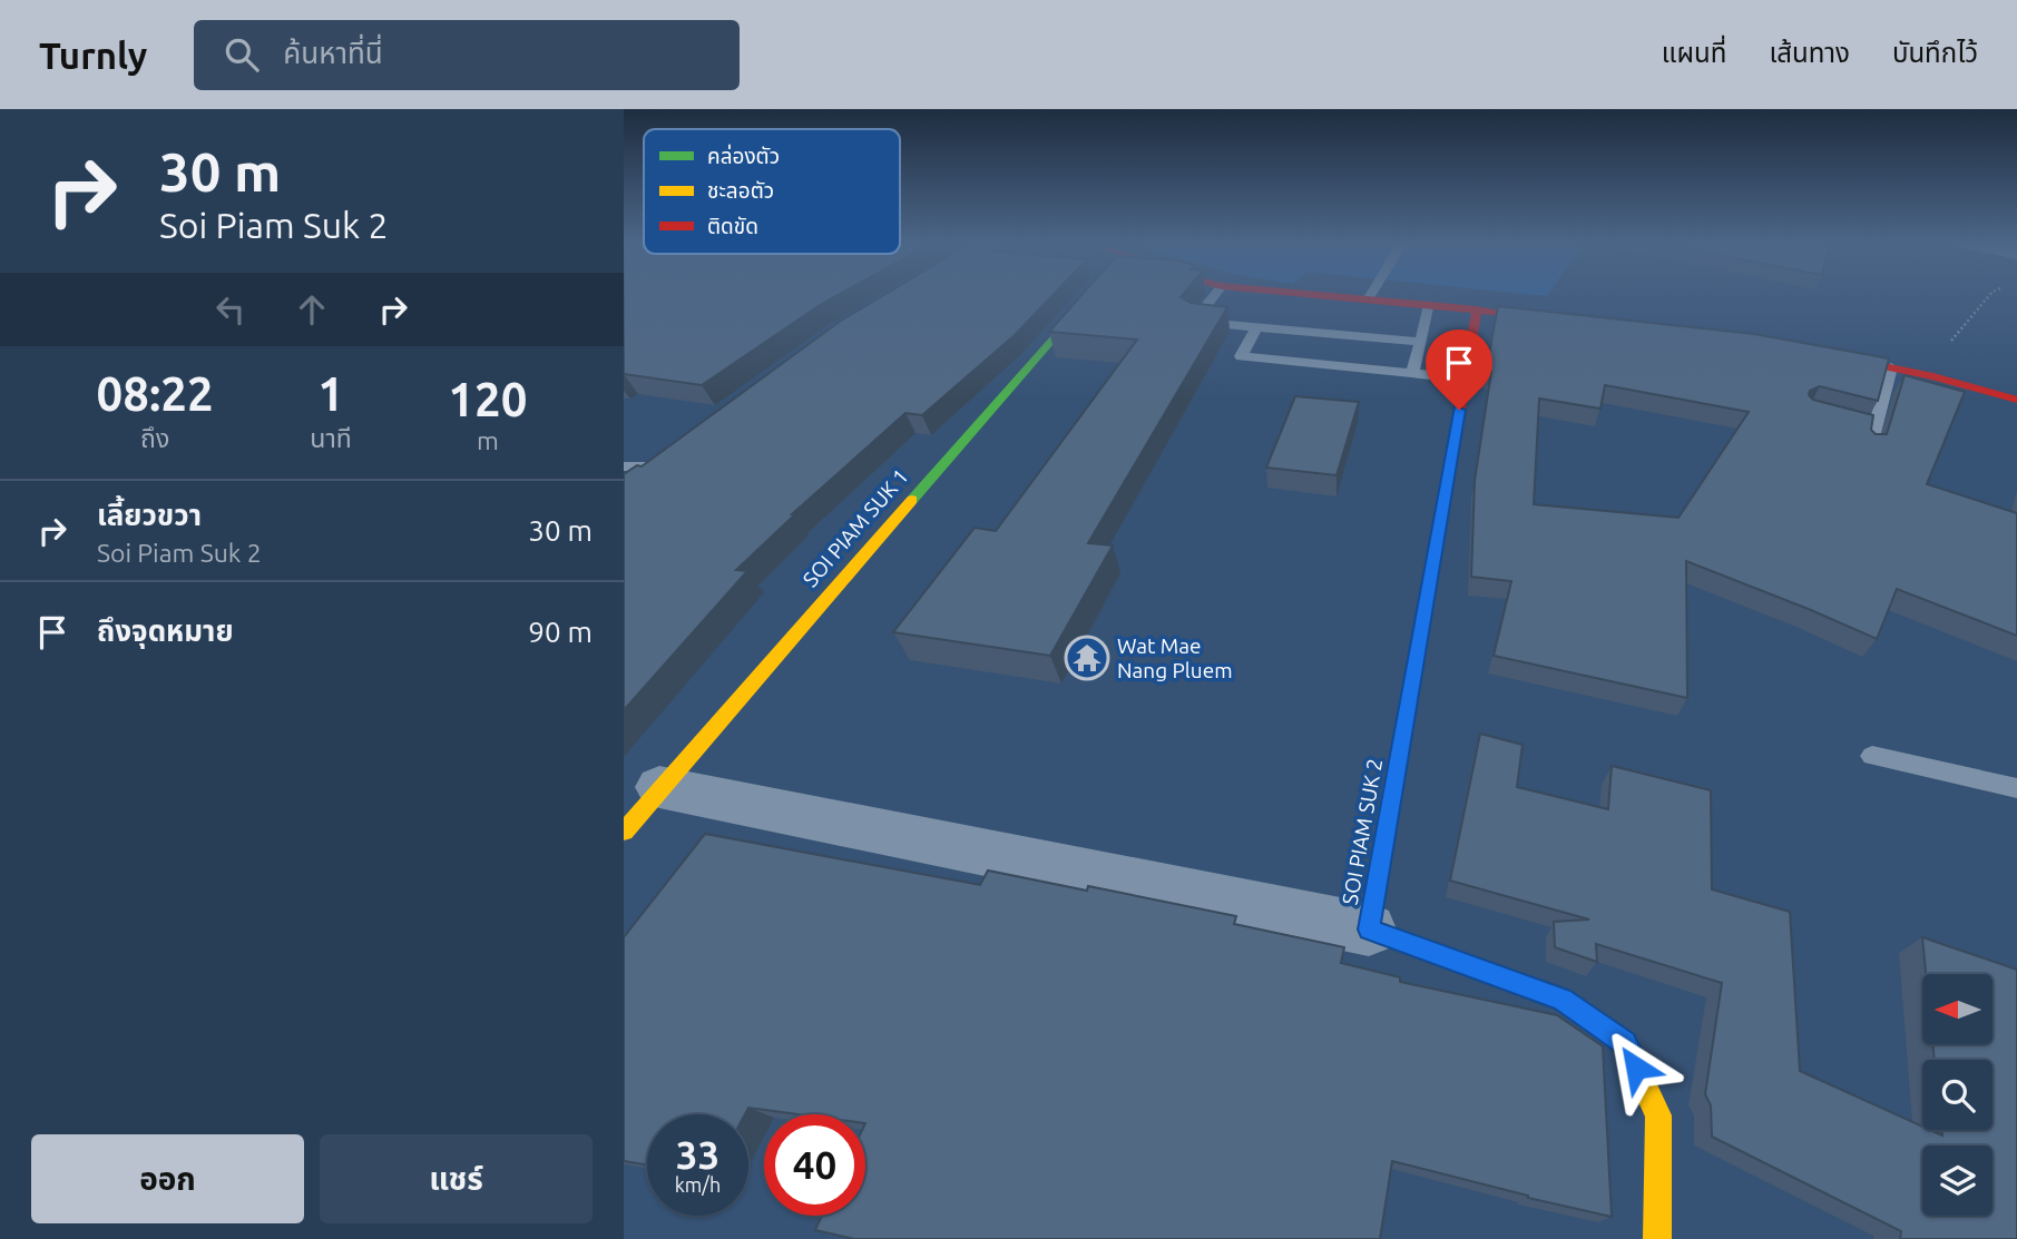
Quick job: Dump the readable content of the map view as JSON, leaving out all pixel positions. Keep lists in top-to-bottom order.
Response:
{
  "streets": {
    "street": ["SOI PIAM SUK 1", "SOI PIAM SUK 2"]
  },
  "places": {
    "temple": ["Wat Mae Nang Pluem"]
  },
  "legend": ["คล่องตัว", "ชะลอตัว", "ติดขัด"],
  "north": "left",
  "page": {
    "header": "Turnly",
    "search": "ค้นหาที่นี่",
    "nav": ["แผนที่", "เส้นทาง", "บันทึกไว้"],
    "turn": ["30 m", "Soi Piam Suk 2"],
    "eta": [
      "08:22",
      "ถึง",
      "1",
      "นาที",
      "120",
      "m"
    ],
    "list": [
      {
        "name": "เลี้ยวขวา",
        "note": "Soi Piam Suk 2",
        "value": "30 m"
      },
      {
        "name": "ถึงจุดหมาย",
        "value": "90 m"
      }
    ],
    "speed": "33 km/h",
    "limit": "40",
    "buttons": ["ออก", "แชร์"]
  }
}
